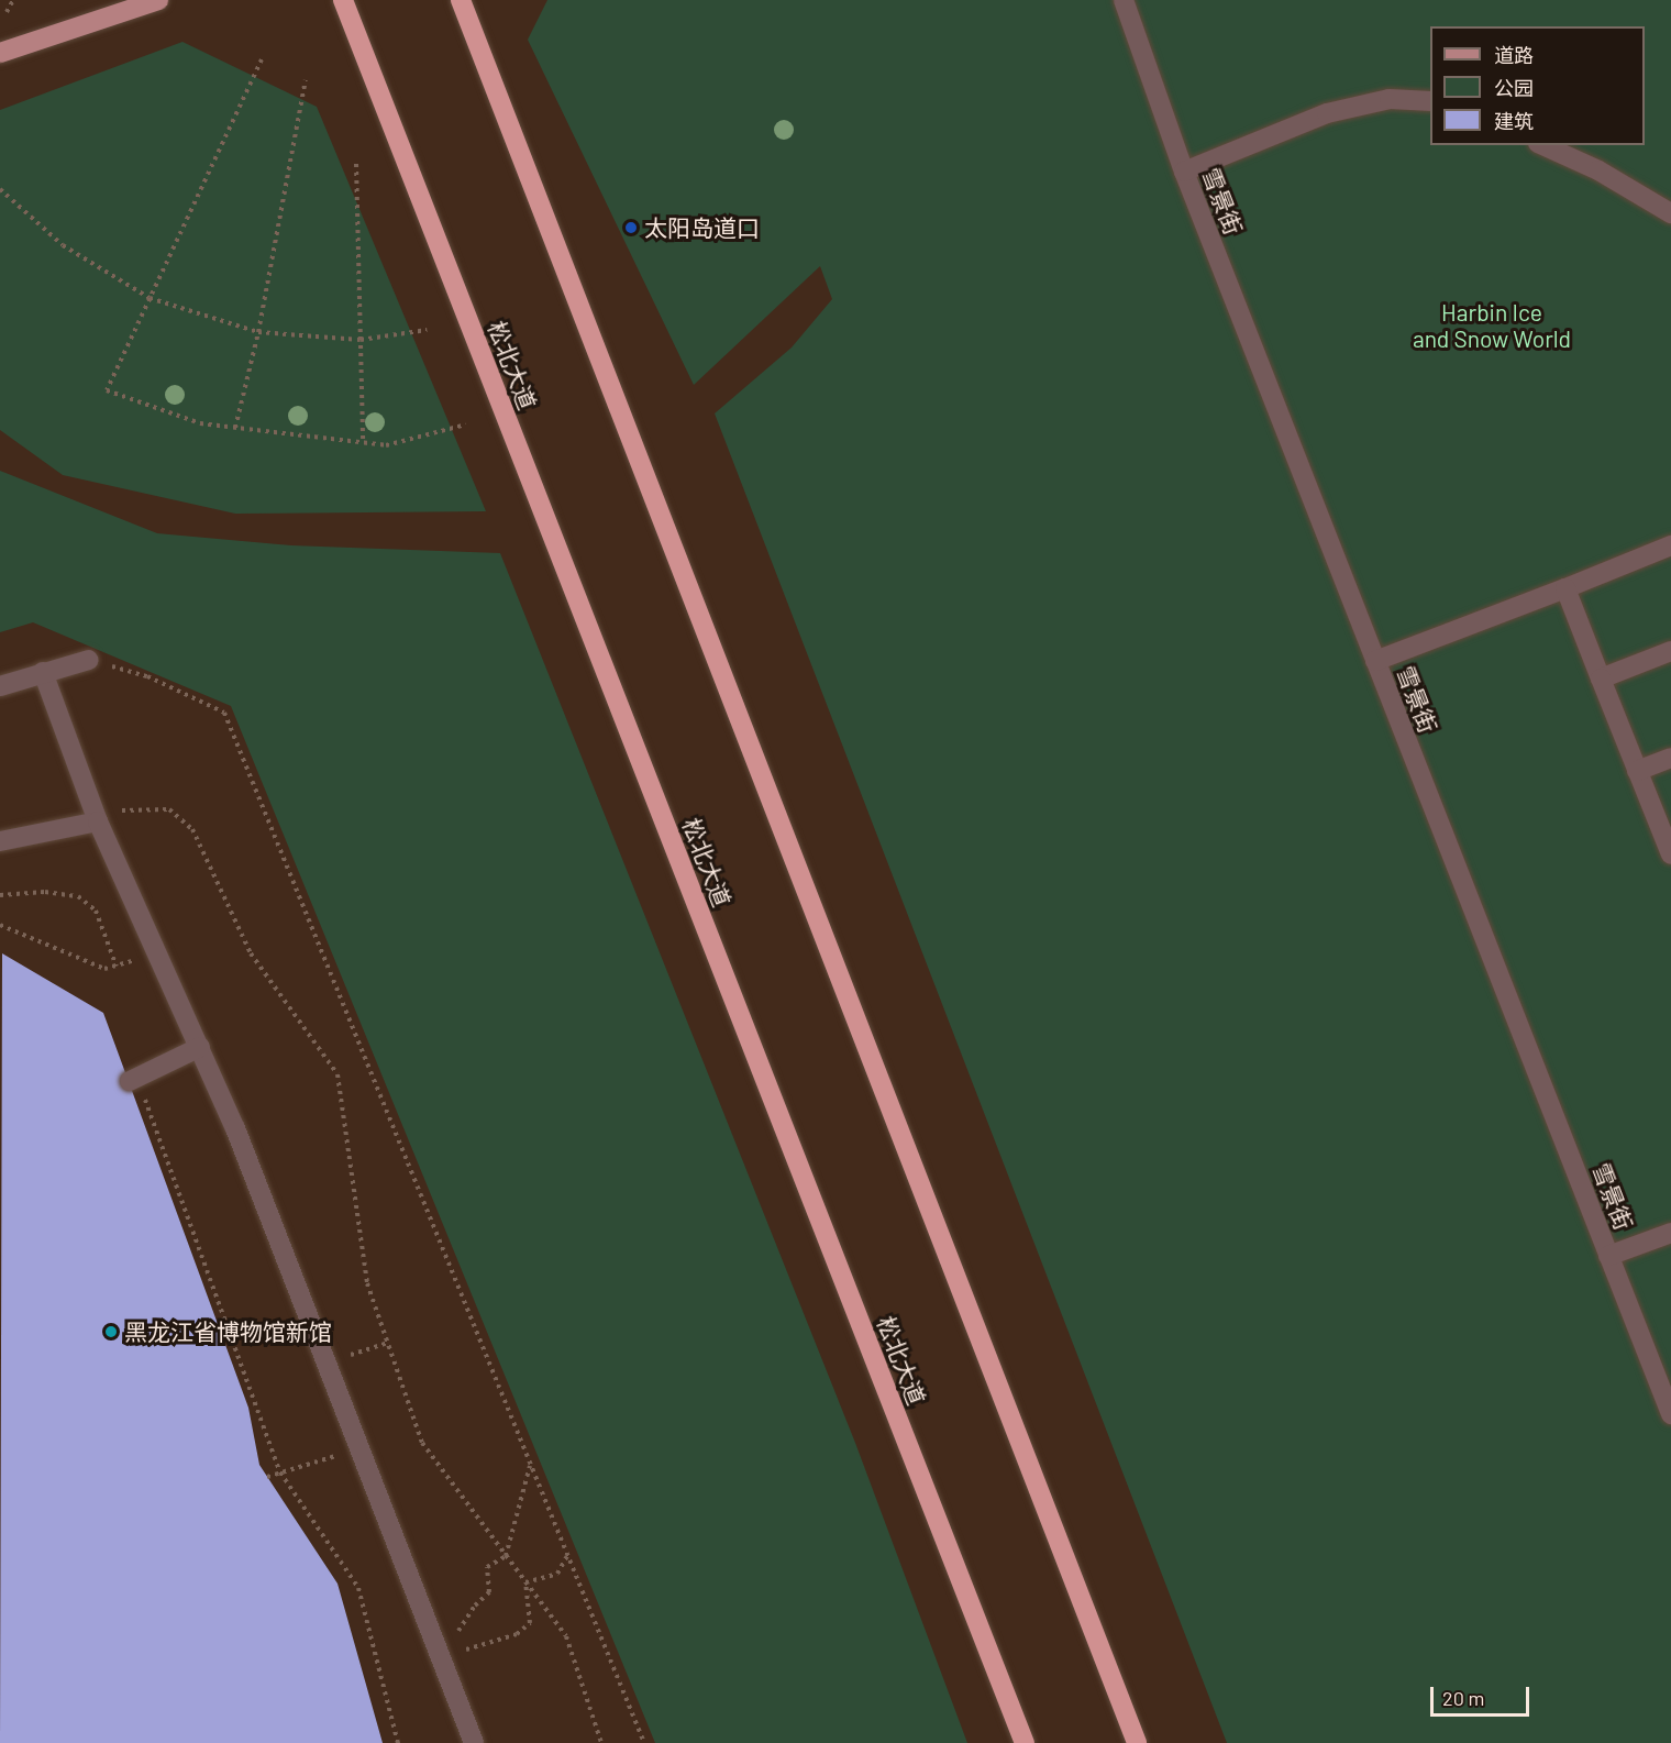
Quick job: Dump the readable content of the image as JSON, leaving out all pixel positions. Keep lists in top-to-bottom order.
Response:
{
  "streets": {
    "highway": ["松北大道"],
    "street": ["雪景街"]
  },
  "parks": ["Harbin Ice and Snow World"],
  "places": ["太阳岛道口", "黑龙江省博物馆新馆"],
  "legend": ["道路", "公园", "建筑"],
  "scale_bar": "20 m"
}
